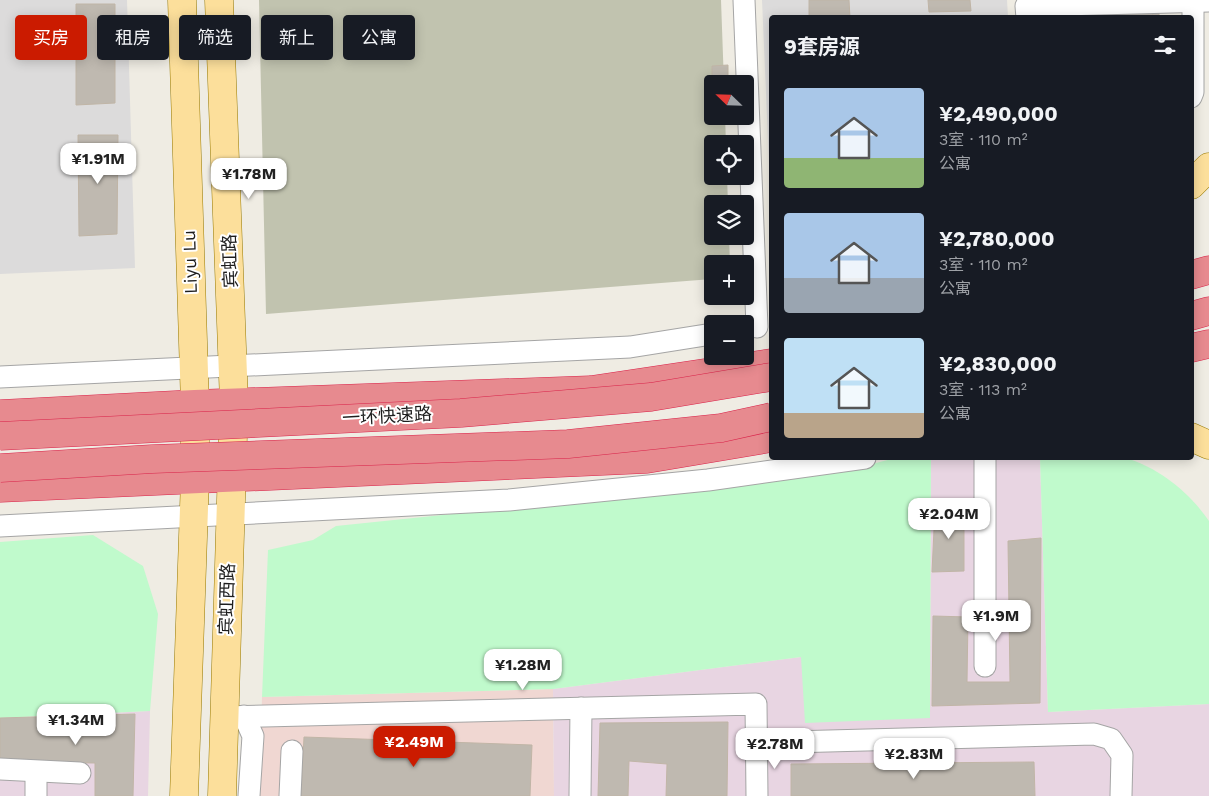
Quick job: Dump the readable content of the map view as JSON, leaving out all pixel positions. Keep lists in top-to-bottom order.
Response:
{
  "streets": {
    "highway": ["一环快速路"],
    "main road": ["宾虹路", "Liyu Lu", "宾虹西路"]
  },
  "crossings": [
    ["宾虹路", "宾虹西路"],
    ["Liyu Lu", "宾虹西路"]
  ],
  "north": "top left",
  "page": {
    "chip": [
      "买房",
      "租房",
      "筛选",
      "新上",
      "公寓"
    ],
    "heading": "9套房源",
    "map_buttons": ["+", "−"],
    "list": [
      {
        "name": "¥2,490,000",
        "note": "3室 · 110 m² · 公寓"
      },
      {
        "name": "¥2,780,000",
        "note": "3室 · 110 m² · 公寓"
      },
      {
        "name": "¥2,830,000",
        "note": "3室 · 113 m² · 公寓"
      }
    ],
    "price": [
      "¥1.91M",
      "¥1.78M",
      "¥2.04M",
      "¥1.9M",
      "¥1.28M",
      "¥1.34M",
      "¥2.49M",
      "¥2.78M",
      "¥2.83M"
    ]
  }
}
